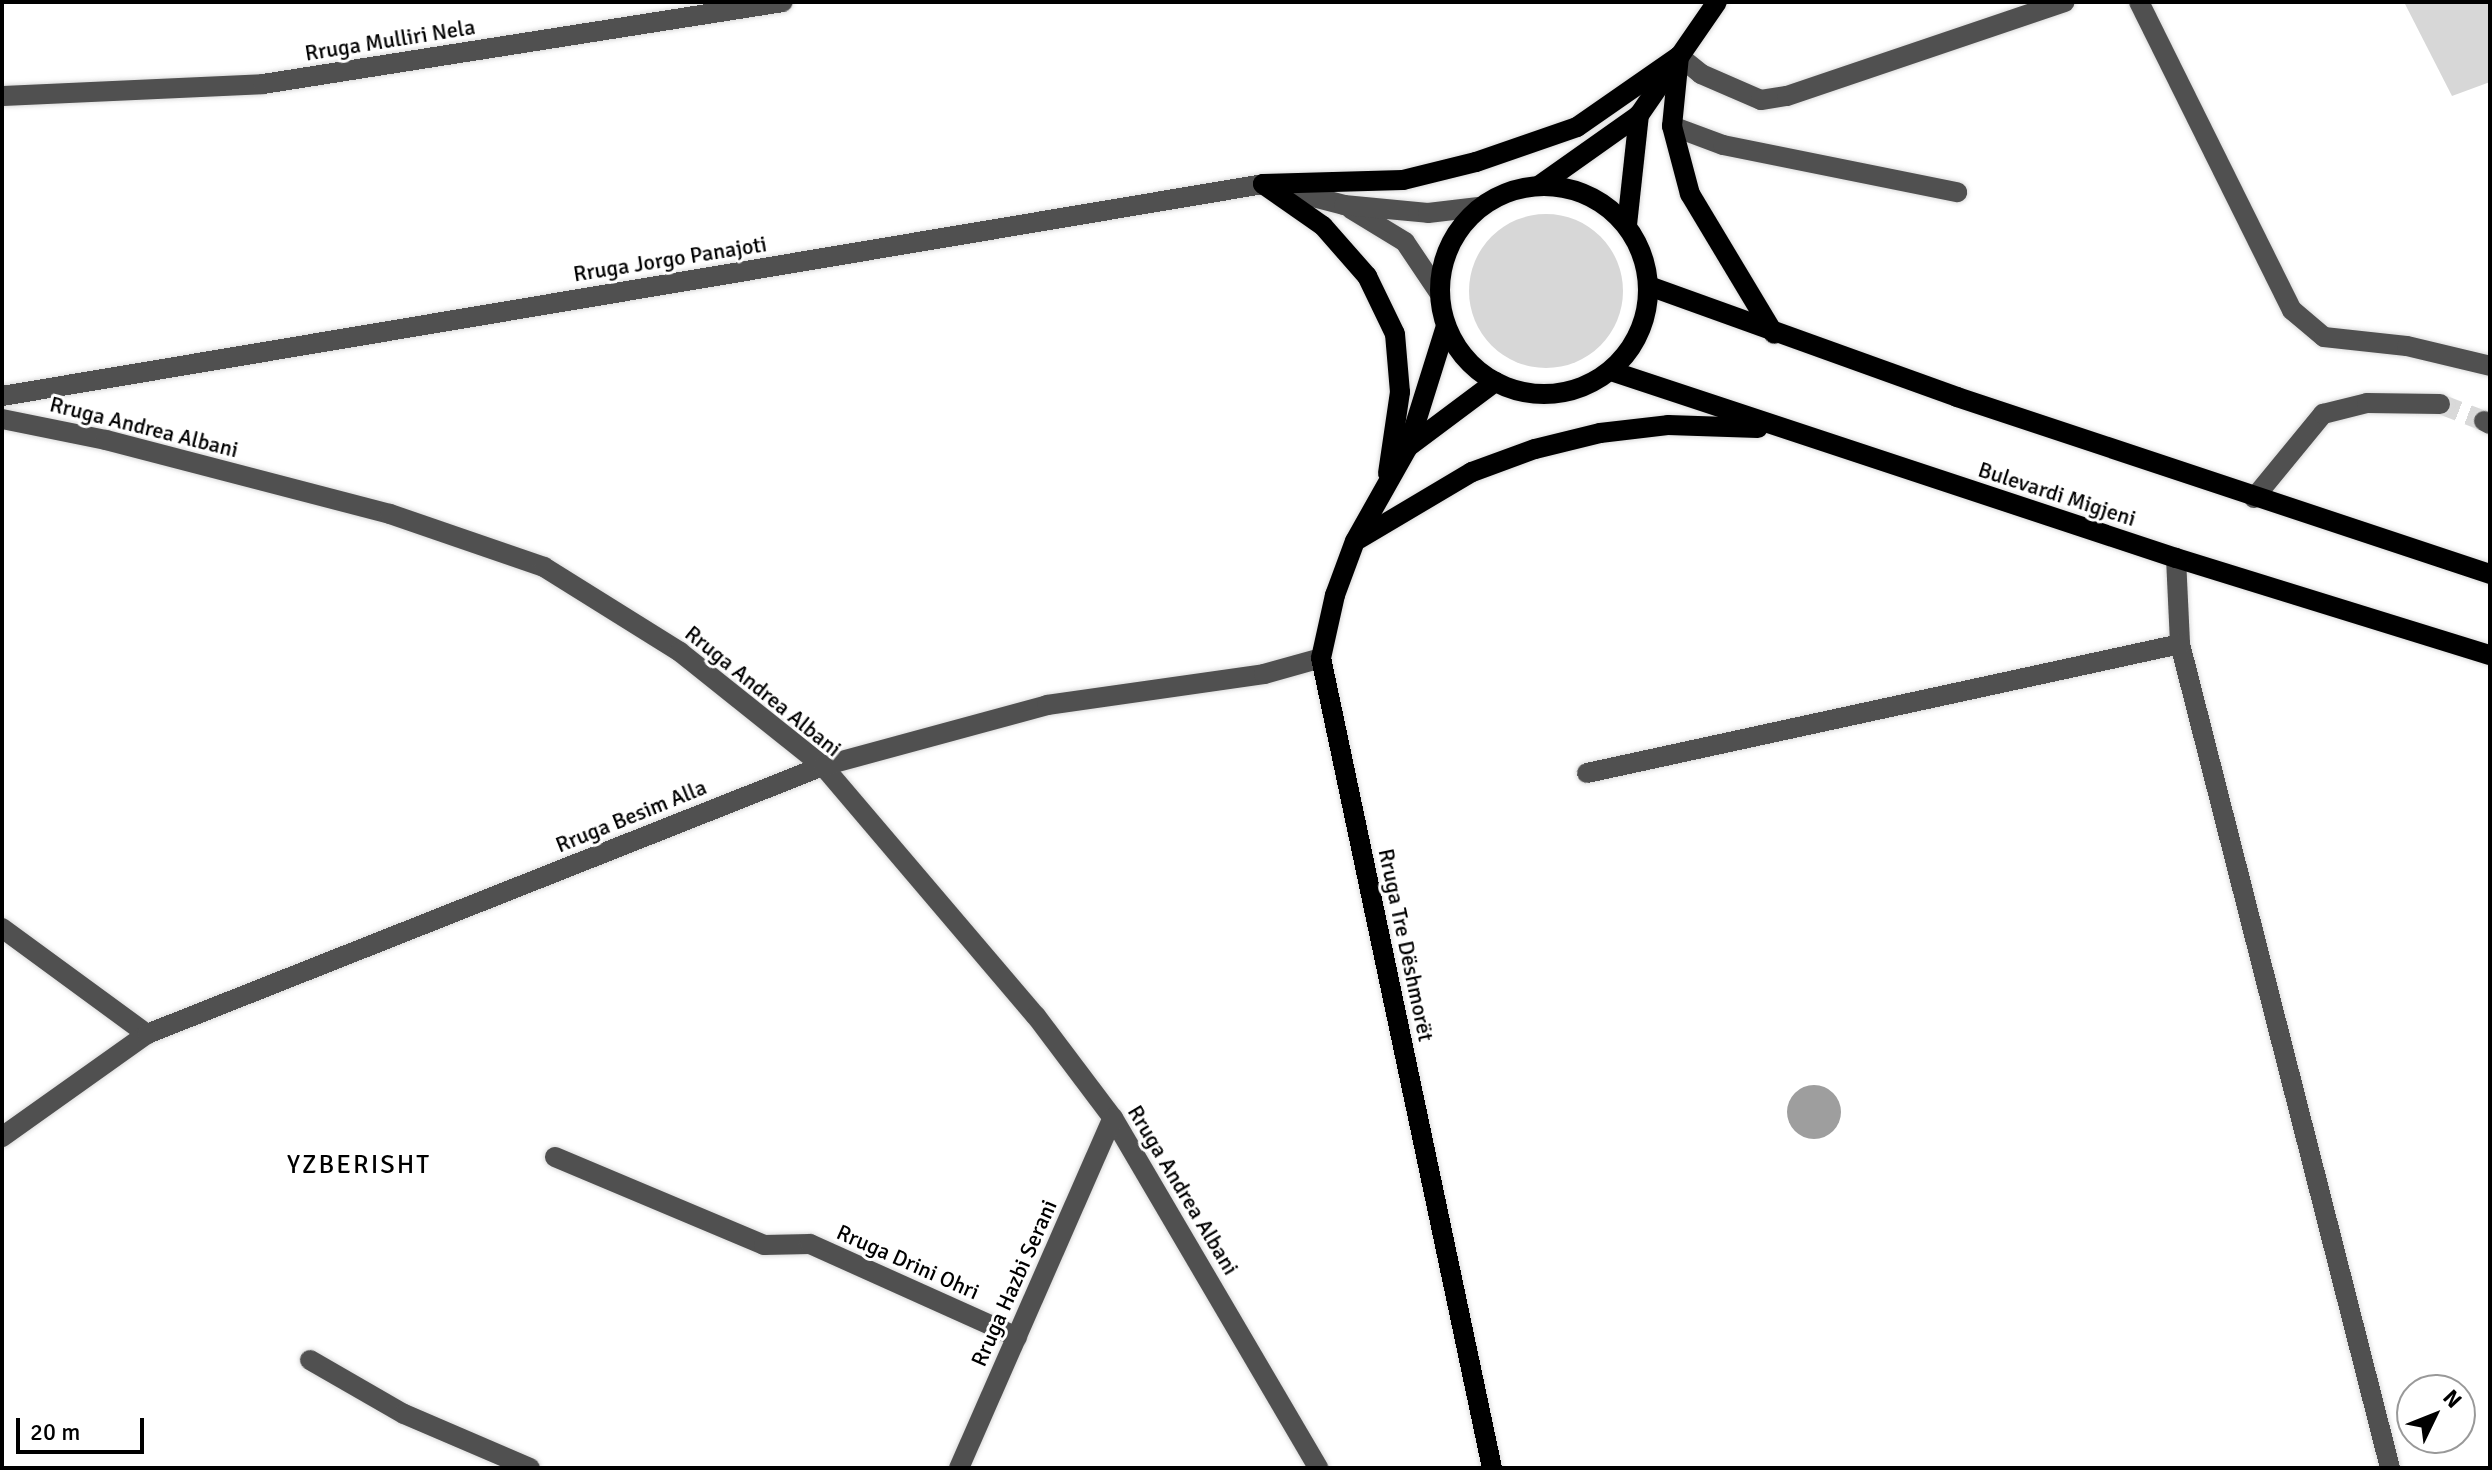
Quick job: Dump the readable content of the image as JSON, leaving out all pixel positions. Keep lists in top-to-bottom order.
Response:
{
  "streets": {
    "main road": ["Bulevardi Migjeni", "Rruga Tre Dëshmorët"],
    "street": [
      "Rruga Mulliri Nela",
      "Rruga Jorgo Panajoti",
      "Rruga Andrea Albani",
      "Rruga Besim Alla",
      "Rruga Drini Ohri",
      "Rruga Hazbi Serani"
    ]
  },
  "crossings": [
    ["Rruga Jorgo Panajoti", "Bulevardi Migjeni"],
    ["Rruga Jorgo Panajoti", "Rruga Tre Dëshmorët"],
    ["Rruga Andrea Albani", "Rruga Besim Alla"],
    ["Rruga Andrea Albani", "Rruga Hazbi Serani"],
    ["Bulevardi Migjeni", "Rruga Tre Dëshmorët"],
    ["Rruga Besim Alla", "Rruga Tre Dëshmorët"],
    ["Rruga Drini Ohri", "Rruga Hazbi Serani"]
  ],
  "districts": ["YZBERISHT"],
  "scale_bar": "20 m",
  "north": "top right"
}
